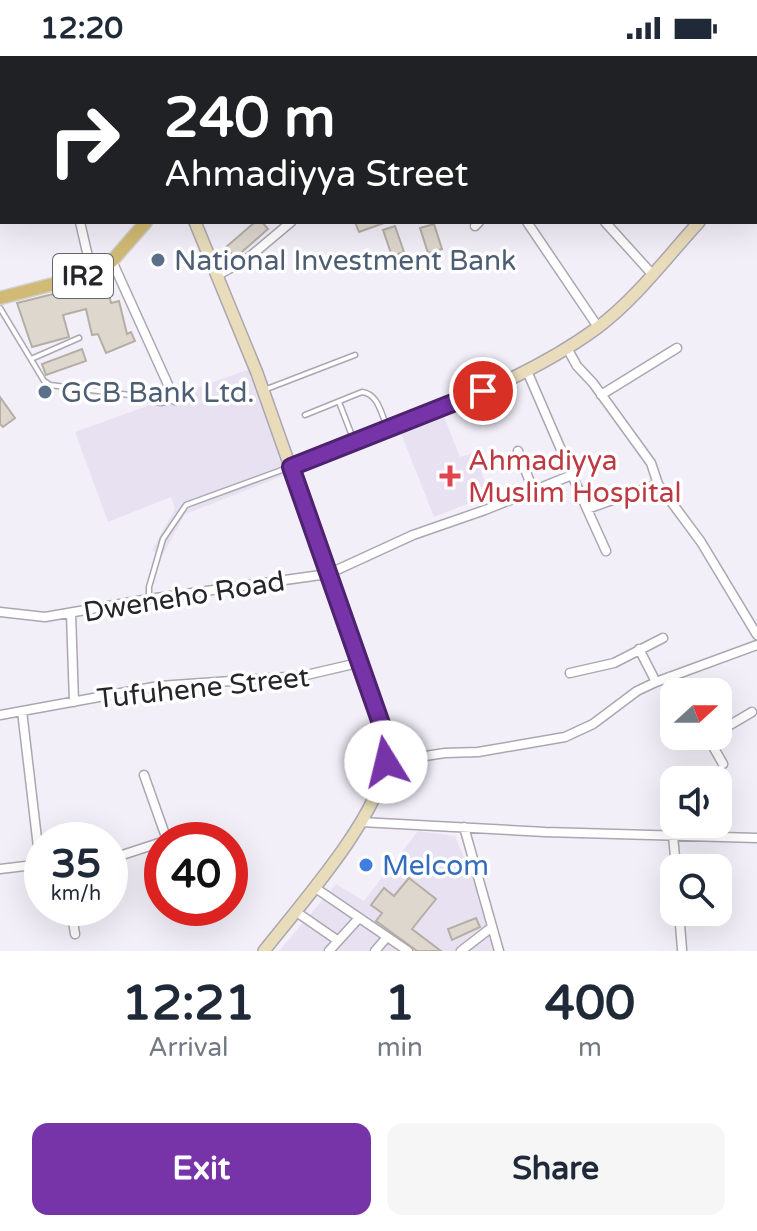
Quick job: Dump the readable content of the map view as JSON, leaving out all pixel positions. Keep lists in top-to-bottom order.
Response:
{
  "streets": {
    "main road": ["IR2"],
    "street": ["Dweneho Road", "Tufuhene Street"]
  },
  "places": {
    "other": ["National Investment Bank", "GCB Bank Ltd.", "Melcom"],
    "health": ["Ahmadiyya Muslim Hospital"]
  },
  "north": "right",
  "page": {
    "status": "12:20",
    "turn": ["240 m", "Ahmadiyya Street"],
    "speed": "35 km/h",
    "limit": "40",
    "eta": [
      "12:21",
      "Arrival",
      "1",
      "min",
      "400",
      "m"
    ],
    "buttons": ["Exit", "Share"]
  }
}
